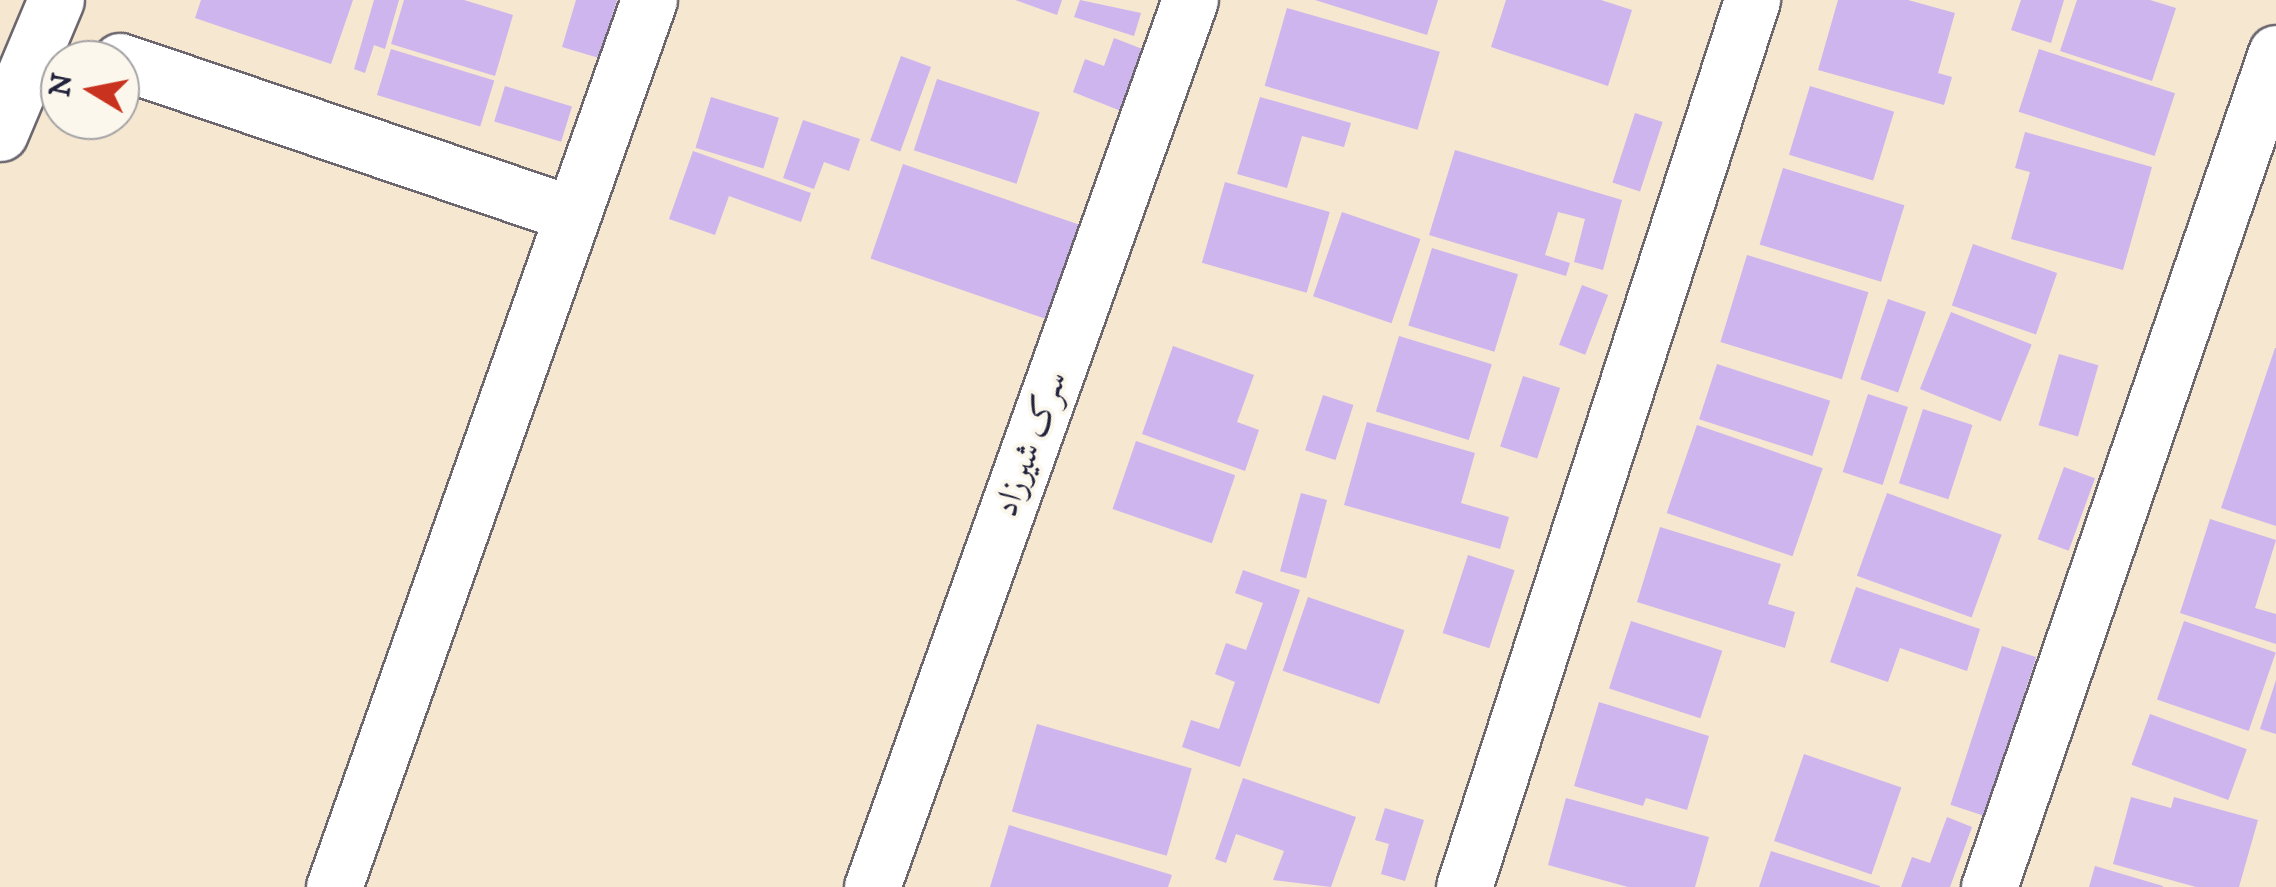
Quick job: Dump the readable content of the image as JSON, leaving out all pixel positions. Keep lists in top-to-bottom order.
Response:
{
  "streets": {
    "street": ["سرک شیرزاد"]
  },
  "north": "left"
}
